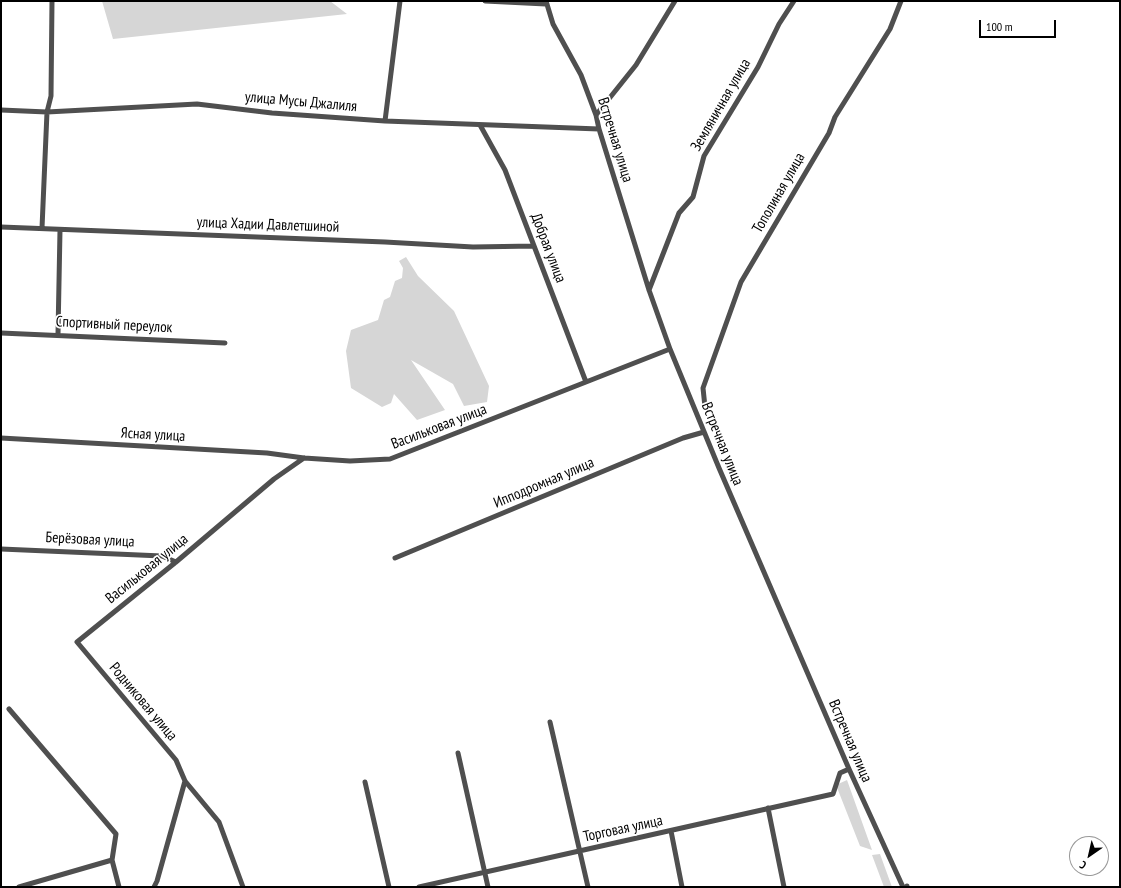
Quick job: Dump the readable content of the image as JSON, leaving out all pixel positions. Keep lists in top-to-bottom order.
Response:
{
  "streets": {
    "street": [
      "улица Мусы Джалиля",
      "Земляничная улица",
      "Встречная улица",
      "Тополиная улица",
      "улица Хадии Давлетшиной",
      "Добрая улица",
      "Спортивный переулок",
      "Васильковая улица",
      "Ясная улица",
      "Ипподромная улица",
      "Берёзовая улица",
      "Родниковая улица",
      "Торговая улица"
    ]
  },
  "crossings": [
    ["улица Мусы Джалиля", "Встречная улица"],
    ["улица Мусы Джалиля", "Добрая улица"],
    ["Земляничная улица", "Встречная улица"],
    ["Встречная улица", "Васильковая улица"],
    ["Встречная улица", "Ипподромная улица"],
    ["Встречная улица", "Торговая улица"],
    ["улица Хадии Давлетшиной", "Добрая улица"],
    ["Добрая улица", "Васильковая улица"],
    ["Васильковая улица", "Ясная улица"],
    ["Васильковая улица", "Берёзовая улица"],
    ["Васильковая улица", "Родниковая улица"]
  ],
  "scale_bar": "100 m",
  "north": "bottom left"
}
